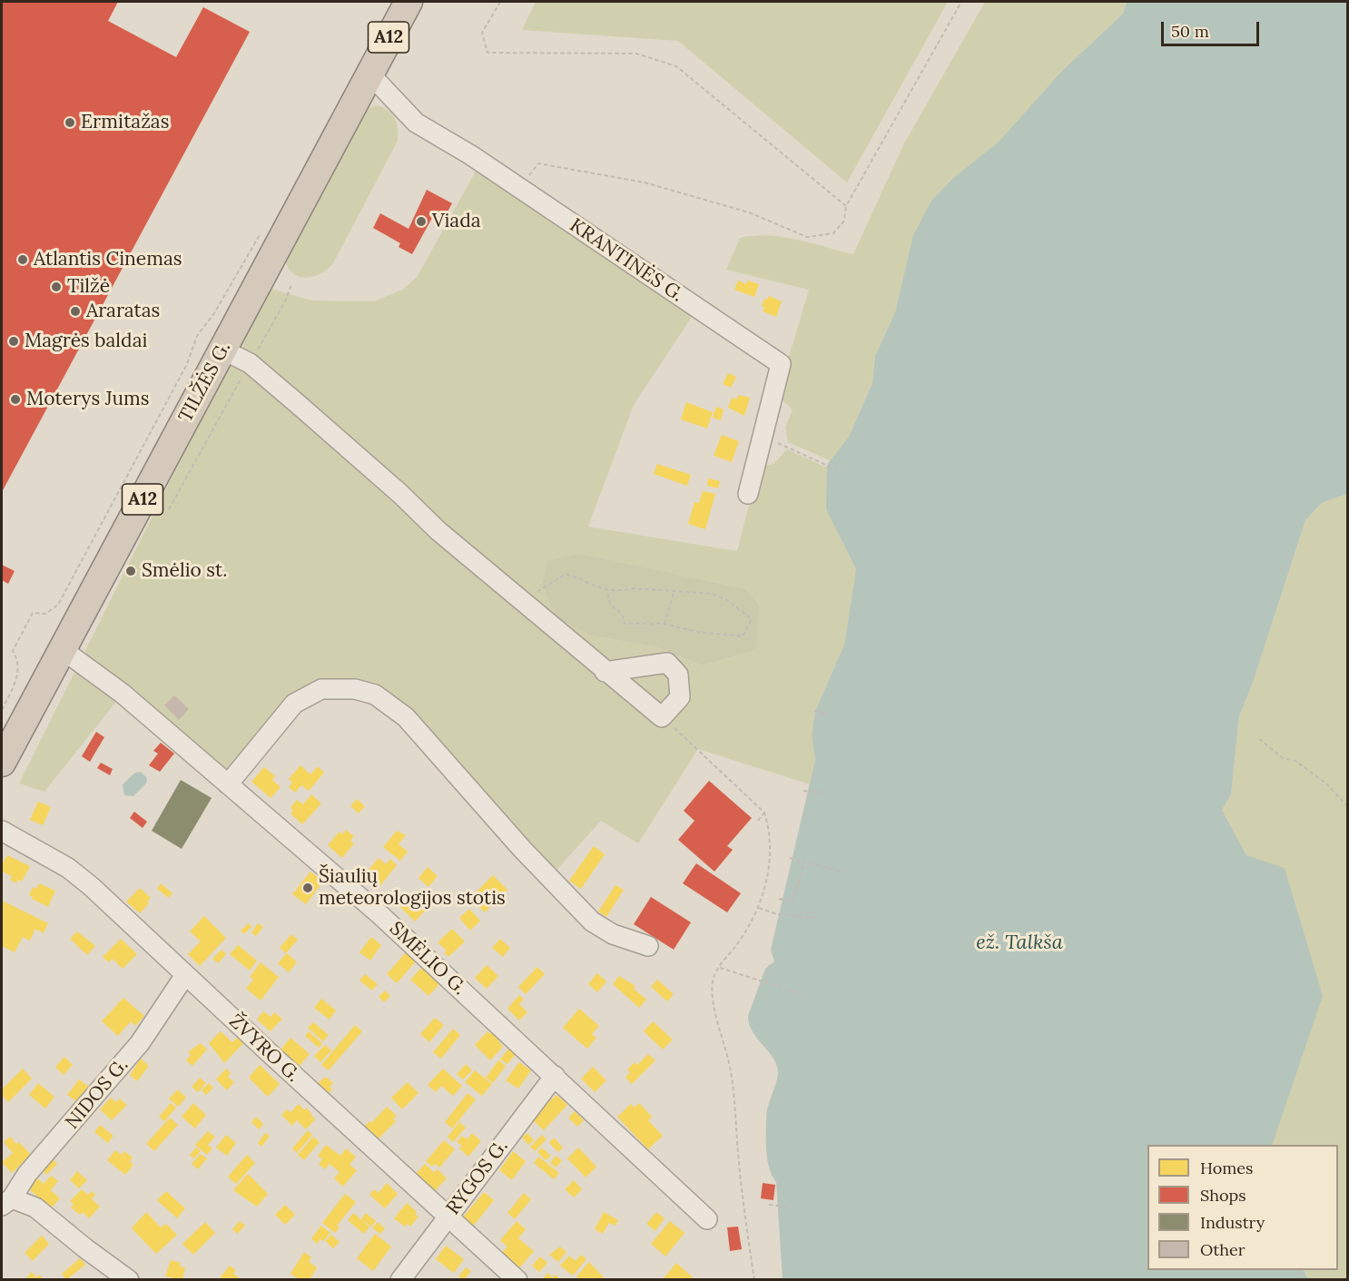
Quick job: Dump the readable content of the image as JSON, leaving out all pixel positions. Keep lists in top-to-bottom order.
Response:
{
  "streets": {
    "highway": ["A12", "TILŽĖS G."],
    "street": [
      "KRANTINĖS G.",
      "SMĖLIO G.",
      "ŽVYRO G.",
      "NIDOS G.",
      "RYGOS G."
    ]
  },
  "crossings": [
    ["KRANTINĖS G.", "TILŽĖS G."],
    ["TILŽĖS G.", "SMĖLIO G."],
    ["SMĖLIO G.", "RYGOS G."],
    ["ŽVYRO G.", "NIDOS G."],
    ["ŽVYRO G.", "RYGOS G."]
  ],
  "water": ["ež. Talkša"],
  "places": [
    "Ermitažas",
    "Viada",
    "Atlantis Cinemas",
    "Tilžė",
    "Araratas",
    "Magrės baldai",
    "Moterys Jums",
    "Smėlio st.",
    "Šiaulių meteorologijos stotis"
  ],
  "legend": [
    "Homes",
    "Shops",
    "Industry",
    "Other"
  ],
  "scale_bar": "50 m"
}
